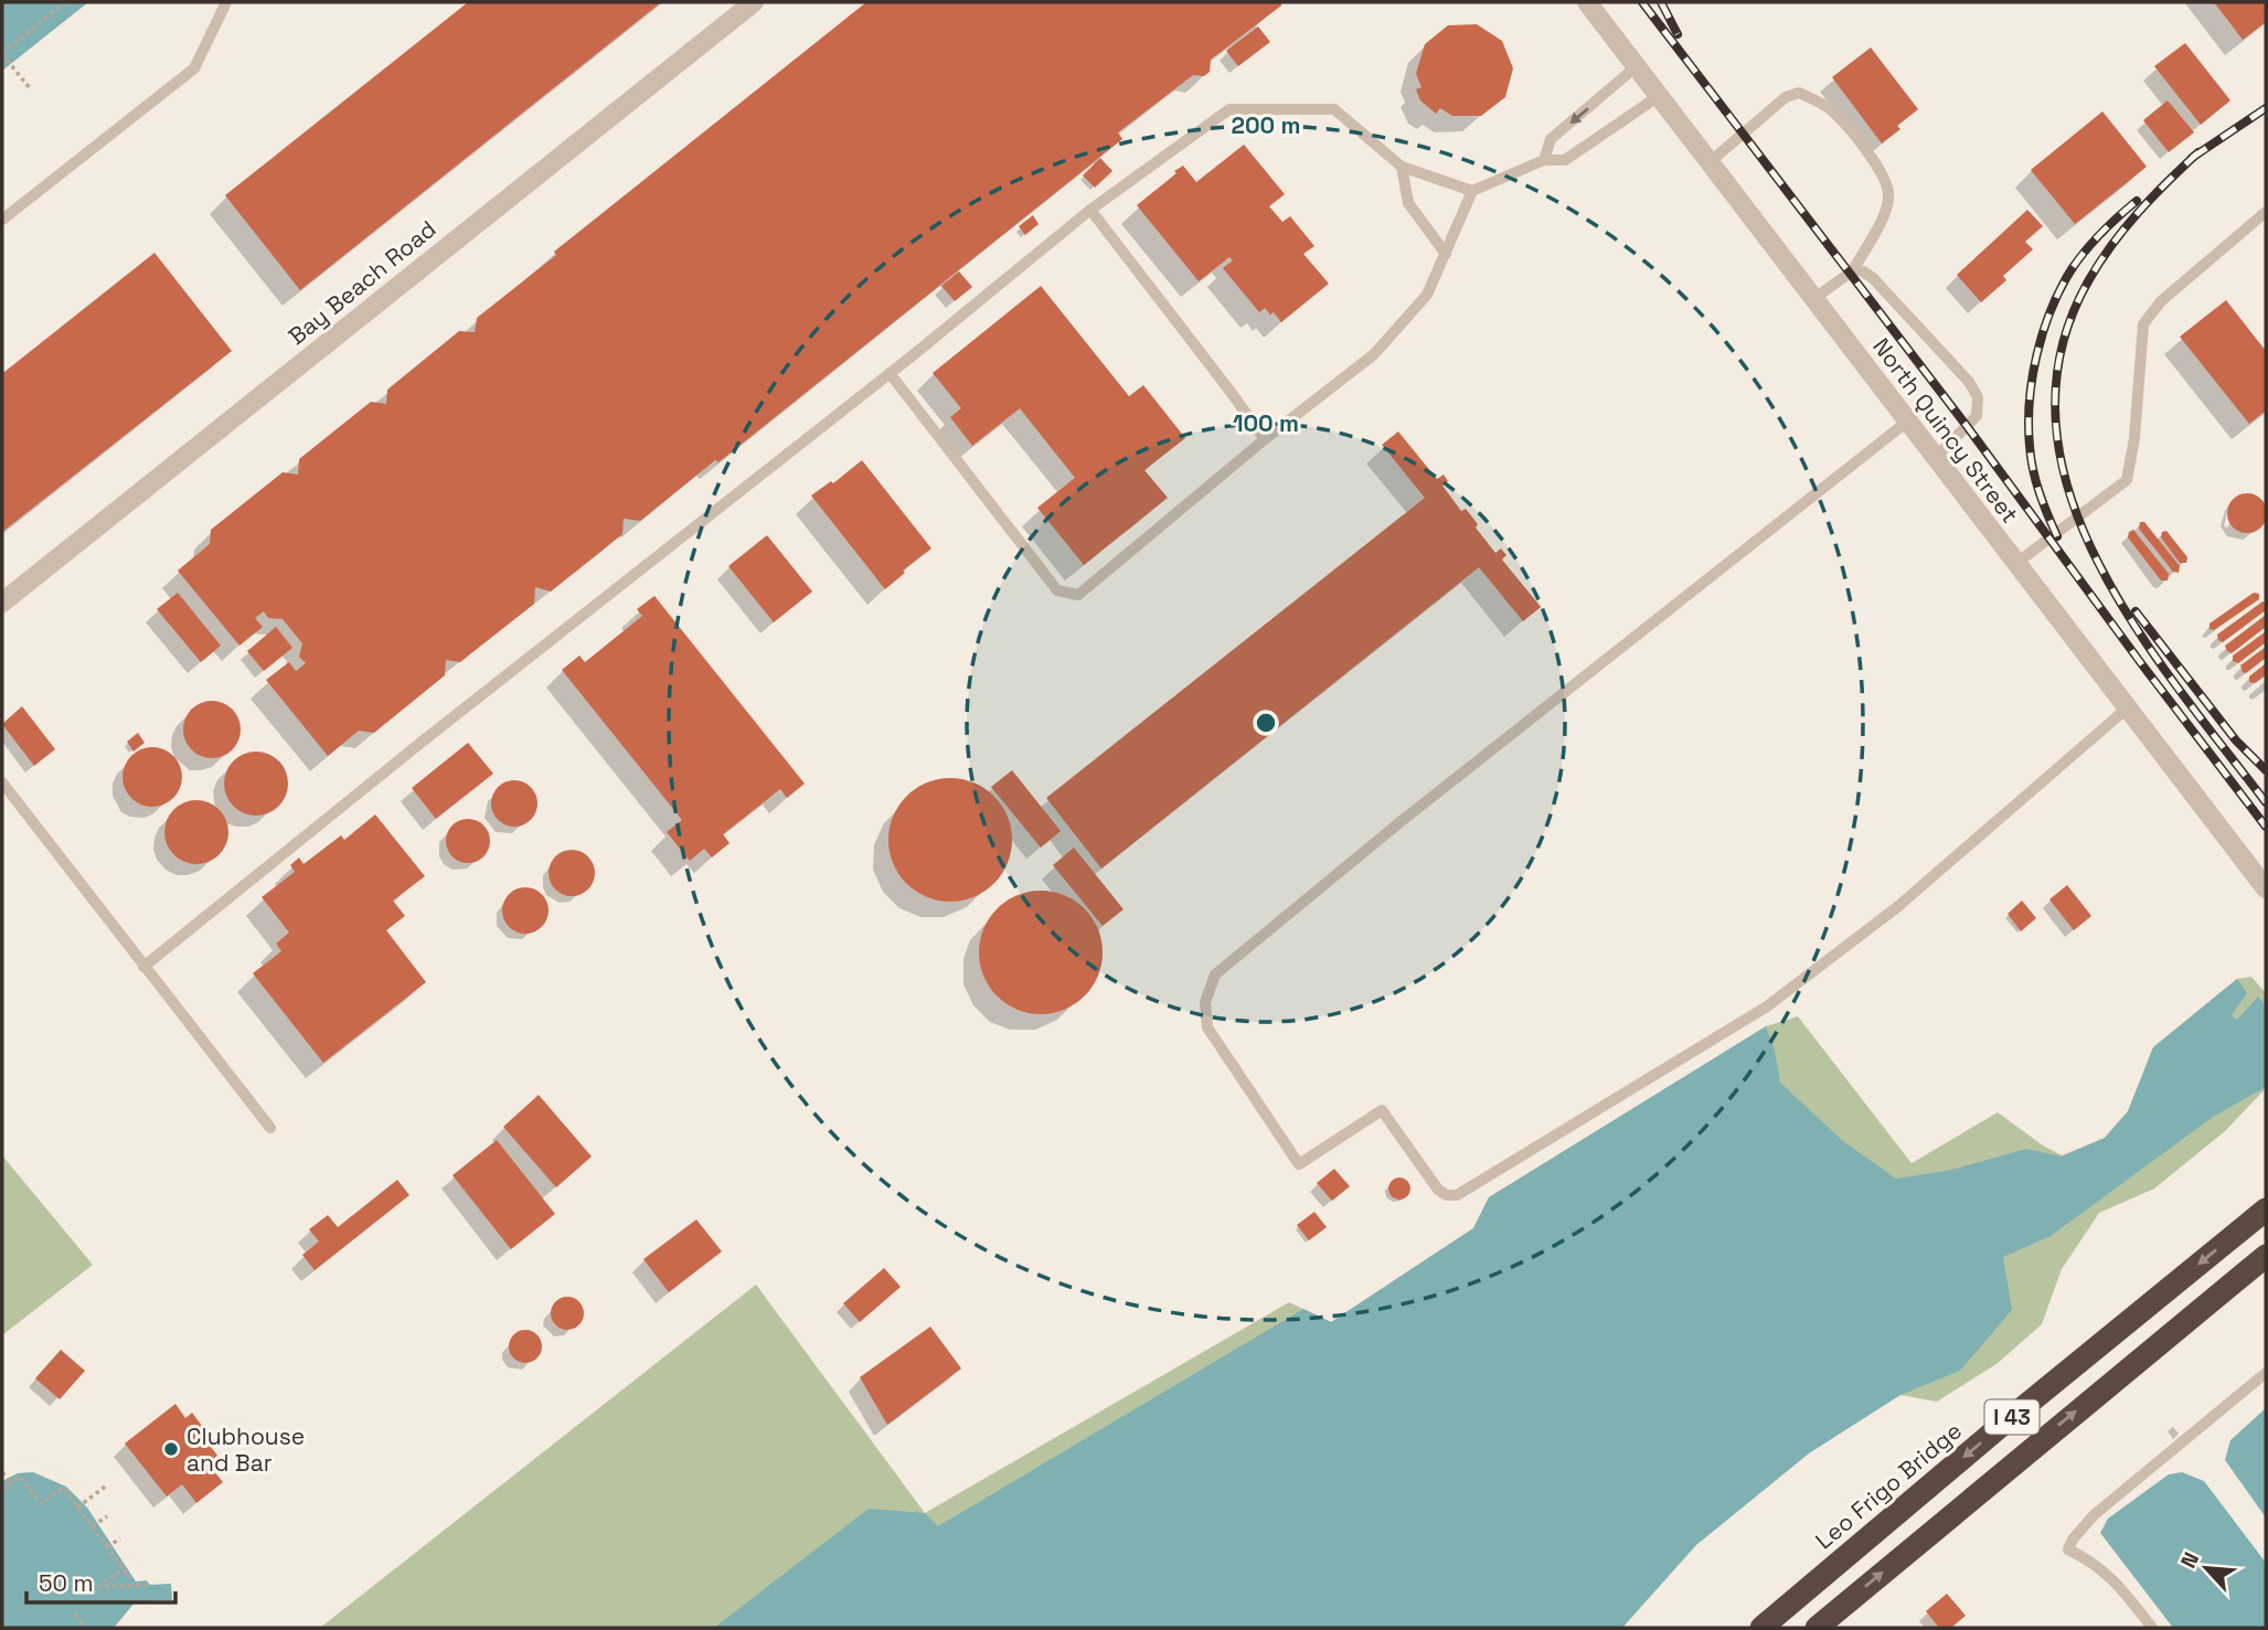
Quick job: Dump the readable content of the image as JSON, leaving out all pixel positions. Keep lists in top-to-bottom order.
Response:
{
  "streets": {
    "highway": ["I 43", "Leo Frigo Bridge"],
    "street": ["Bay Beach Road", "North Quincy Street"]
  },
  "places": ["Clubhouse and Bar"],
  "scale_bar": "50 m",
  "north": "top left",
  "rings": ["200 m", "100 m"]
}
